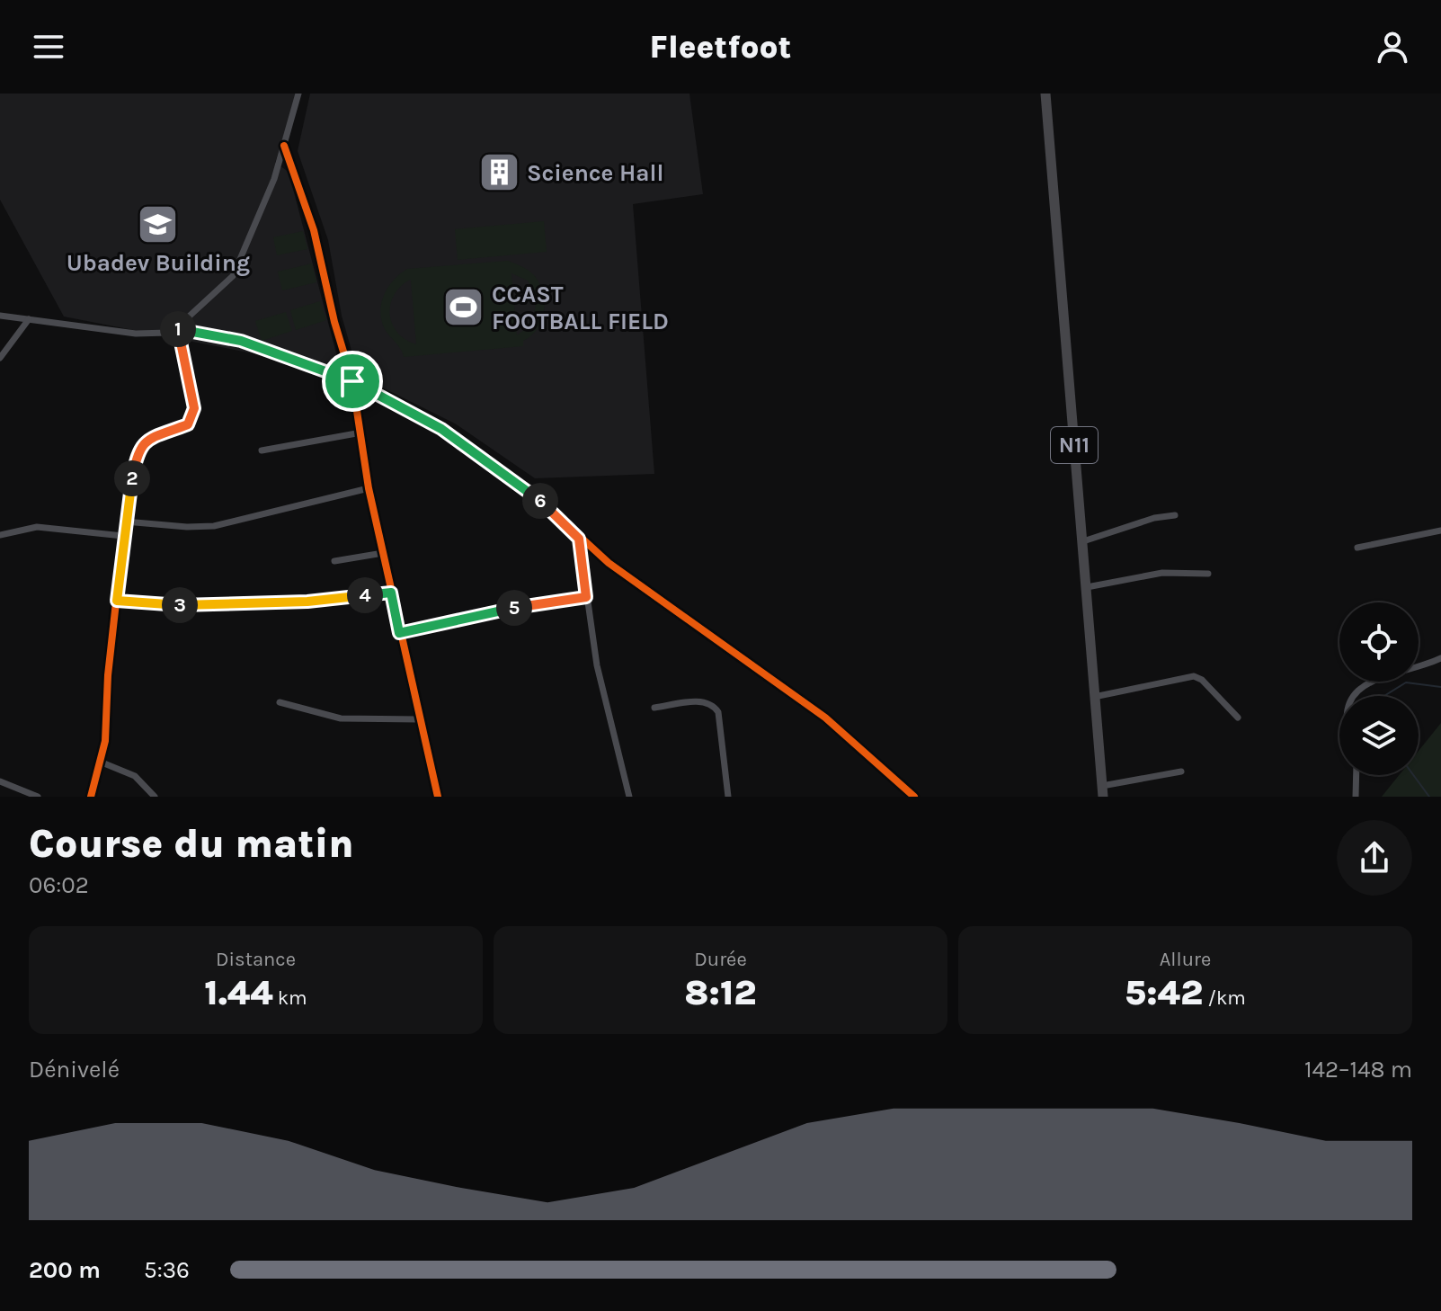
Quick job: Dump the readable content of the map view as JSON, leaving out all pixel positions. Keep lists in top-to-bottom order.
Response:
{
  "streets": {
    "highway": ["N11"]
  },
  "places": {
    "building": ["Science Hall"],
    "school or university": ["Ubadev Building"],
    "sports": ["CCAST FOOTBALL FIELD"]
  },
  "page": {
    "header": "Fleetfoot",
    "pins": [
      "1",
      "2",
      "6",
      "4",
      "3",
      "5"
    ],
    "heading": ["Course du matin", "06:02"],
    "stats": [
      ["Distance", "1.44 km"],
      ["Durée", "8:12"],
      ["Allure", "5:42 /km"]
    ],
    "chart": ["Dénivelé", "142–148 m"],
    "list": [
      {
        "name": "200 m",
        "note": "5:36"
      }
    ]
  }
}
